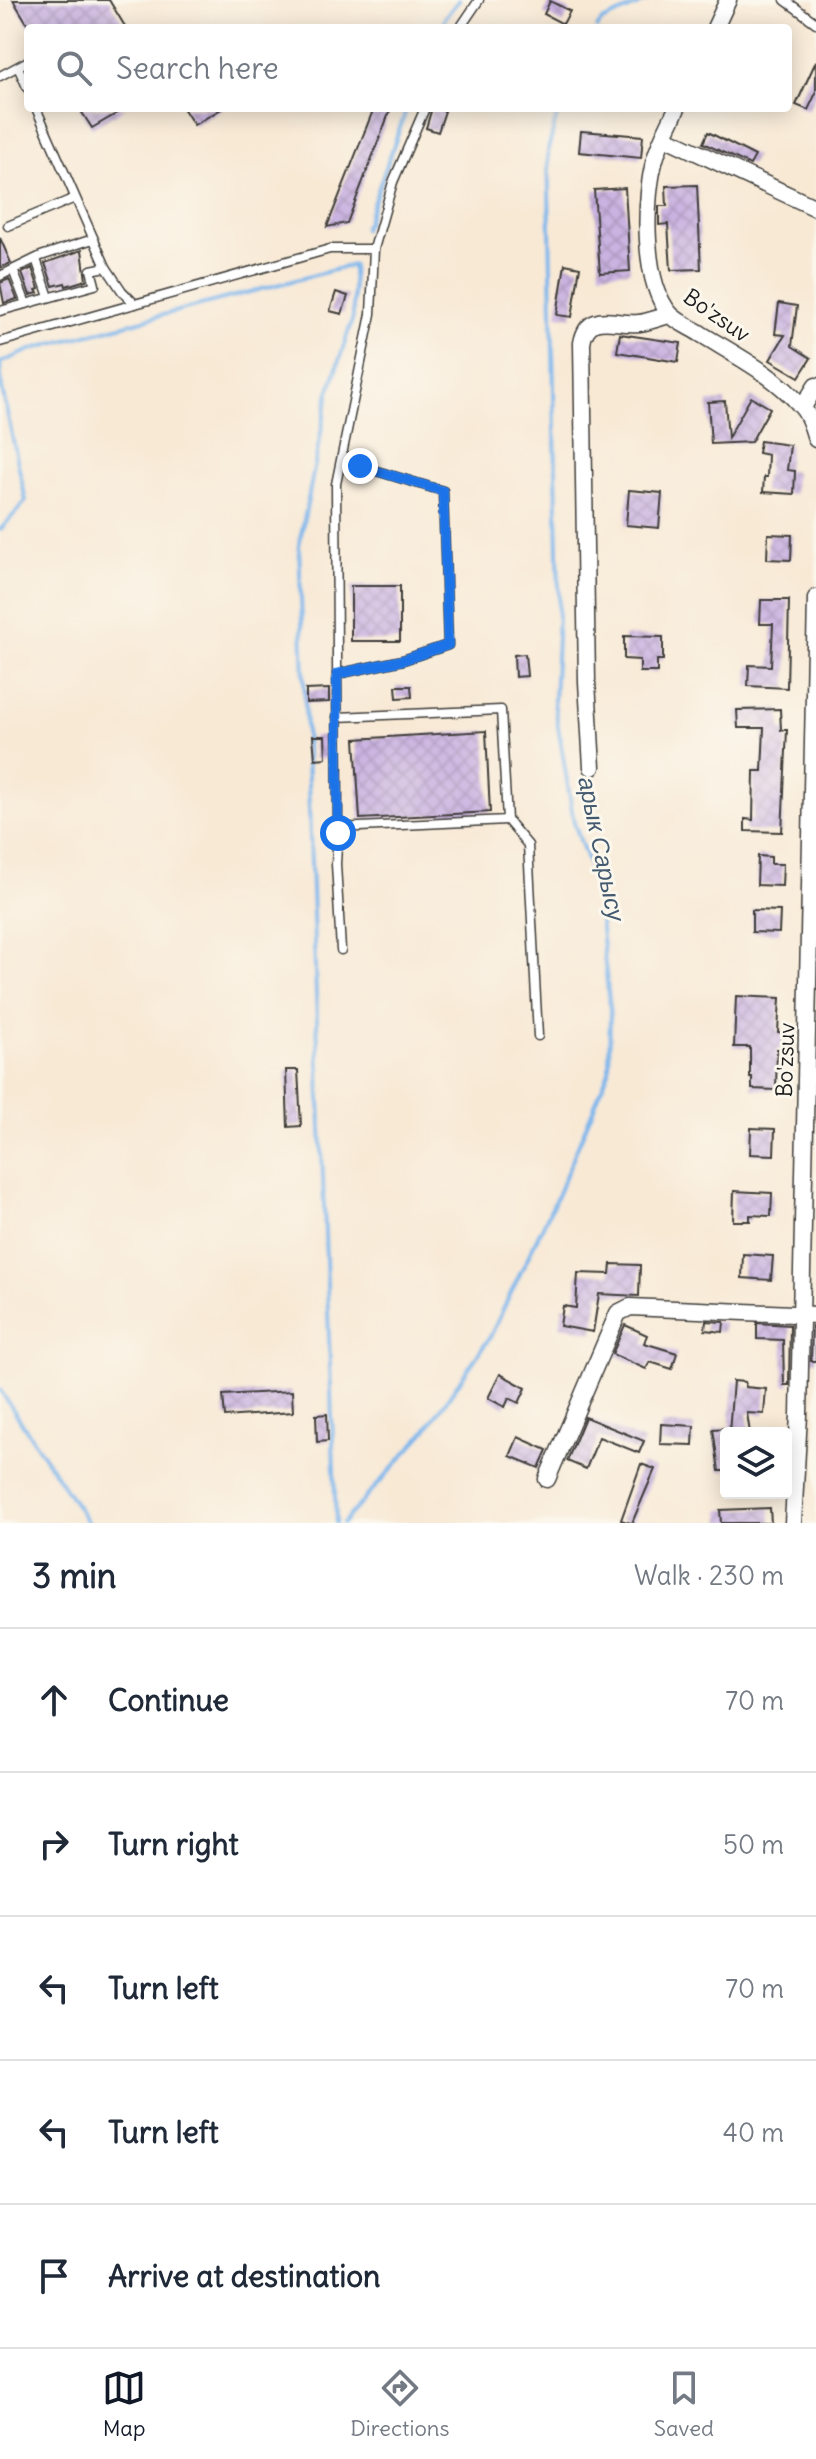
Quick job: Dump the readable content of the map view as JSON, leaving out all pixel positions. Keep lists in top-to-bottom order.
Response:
{
  "streets": {
    "street": ["Bo'zsuv"]
  },
  "water": ["арык Сарысу"],
  "page": {
    "search": "Search here",
    "heading": ["3 min", "Walk · 230 m"],
    "list": [
      ["Continue", "70 m"],
      ["Turn right", "50 m"],
      ["Turn left", "70 m"],
      ["Turn left", "40 m"],
      "Arrive at destination"
    ],
    "nav": ["Map", "Directions", "Saved"]
  }
}
